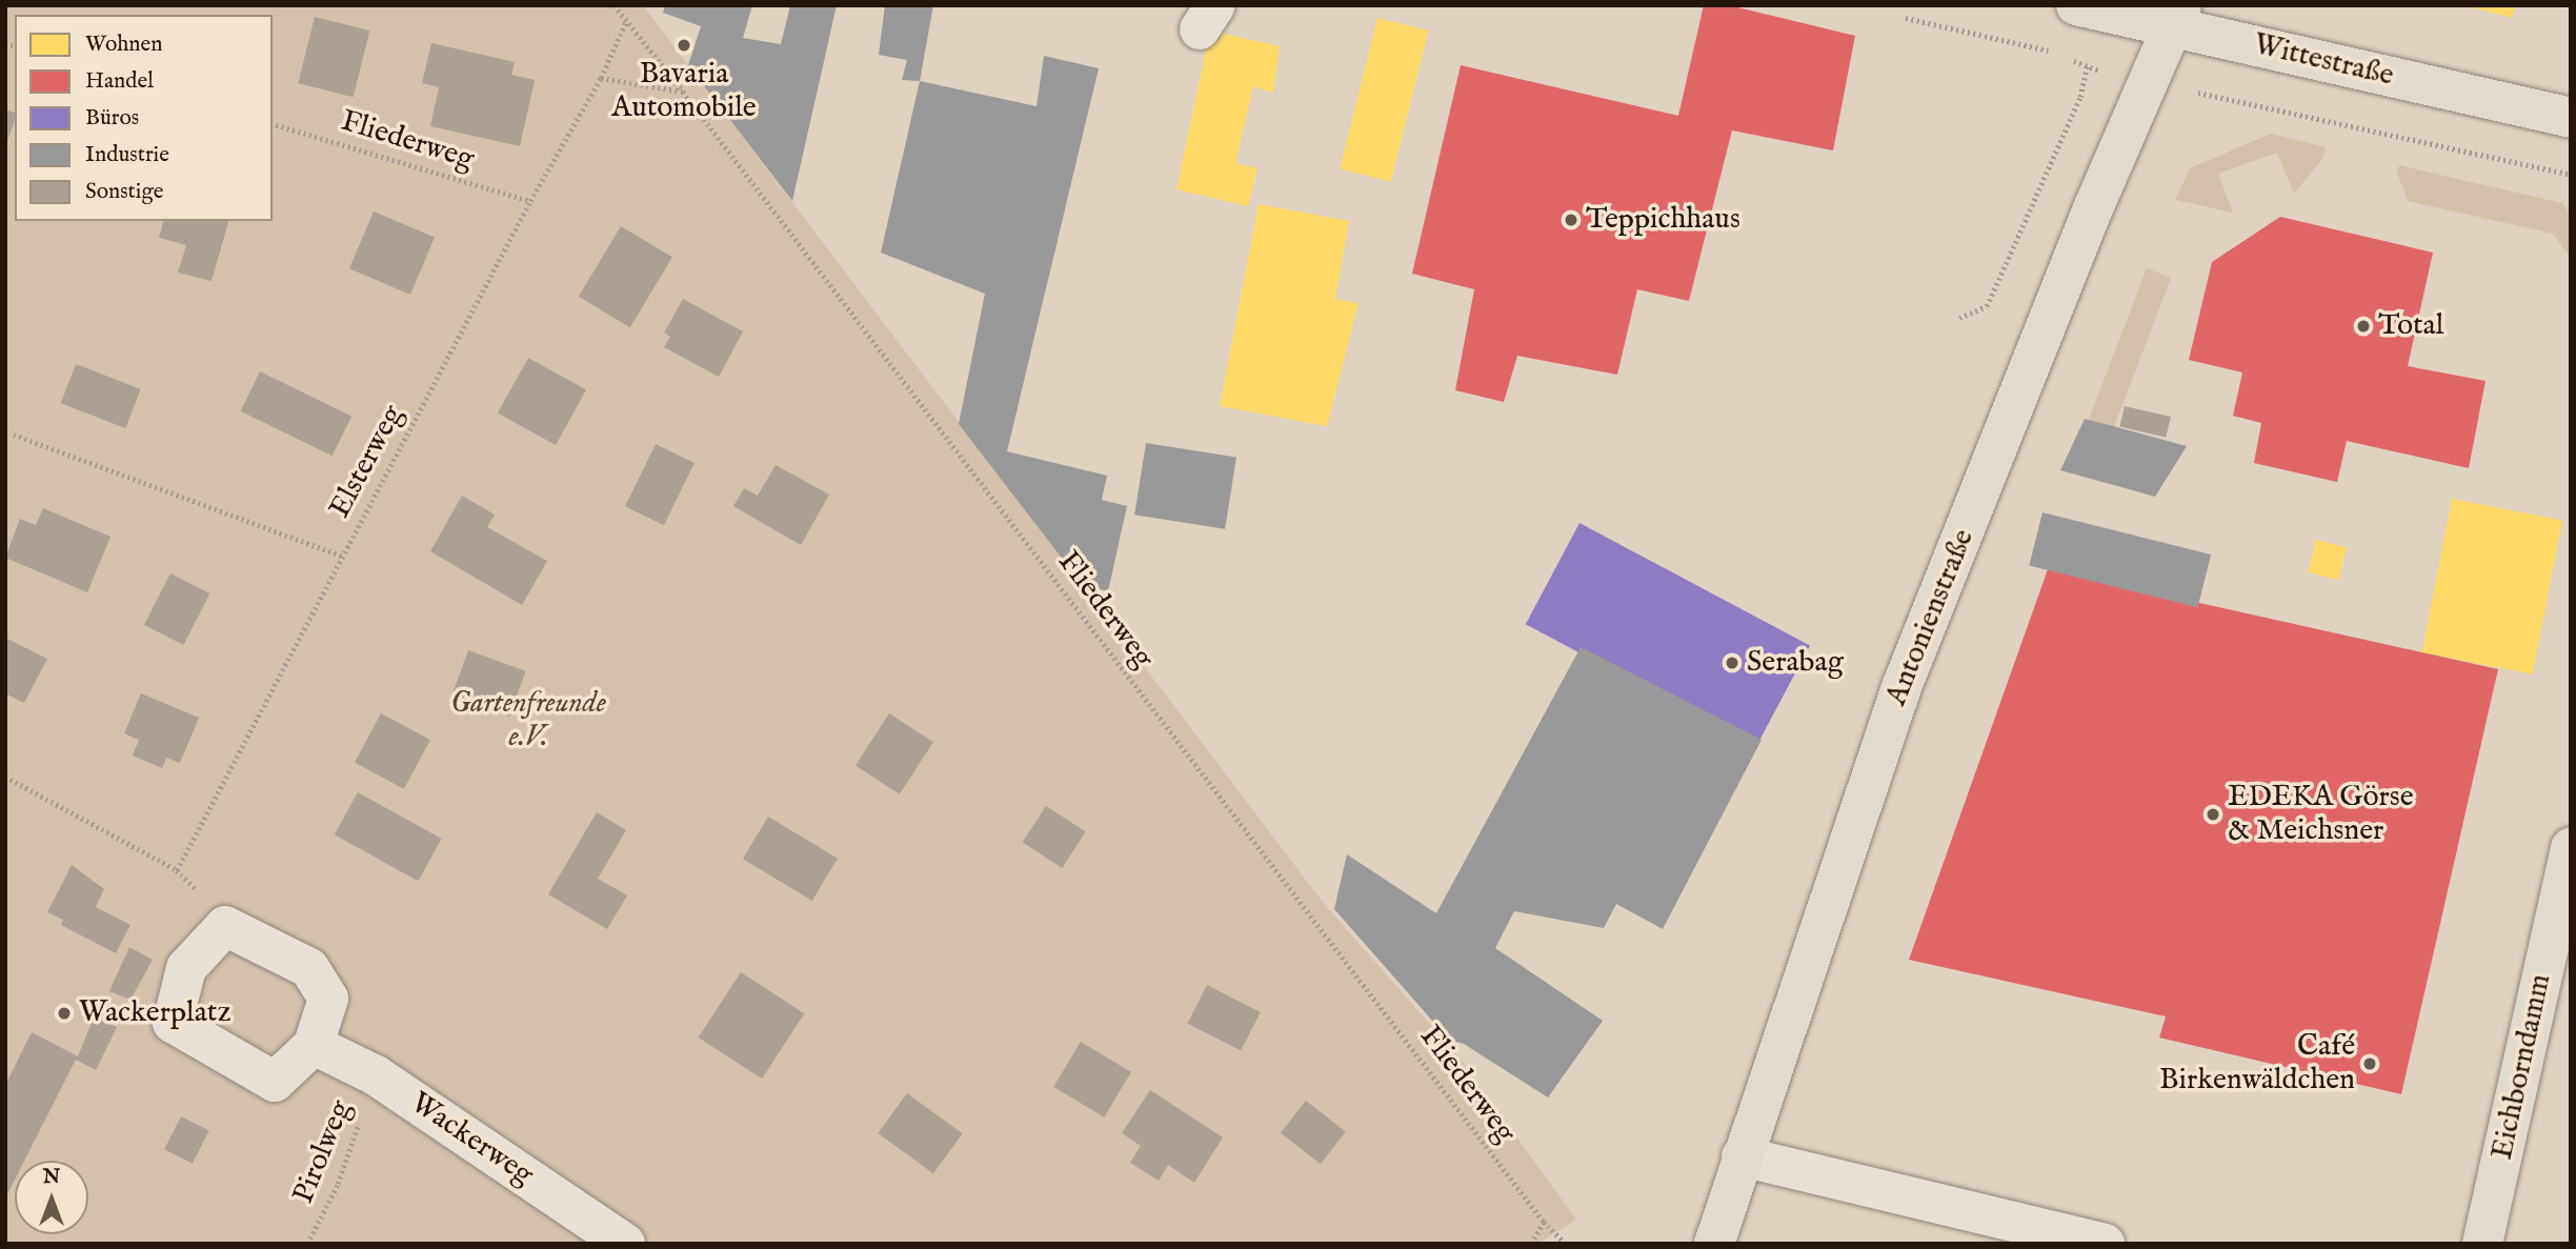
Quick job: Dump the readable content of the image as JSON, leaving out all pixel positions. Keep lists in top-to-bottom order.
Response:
{
  "streets": {
    "main road": ["Wittestraße", "Antonienstraße", "Eichborndamm"],
    "street": ["Wackerweg"],
    "path": ["Fliederweg", "Elsterweg", "Pirolweg"]
  },
  "crossings": [
    ["Wittestraße", "Antonienstraße"],
    ["Fliederweg", "Elsterweg"],
    ["Wackerweg", "Pirolweg"]
  ],
  "parks": ["Gartenfreunde e.V."],
  "places": [
    "Bavaria Automobile",
    "Teppichhaus",
    "Total",
    "Serabag",
    "EDEKA Görse & Meichsner",
    "Wackerplatz",
    "Café Birkenwäldchen"
  ],
  "legend": [
    "Wohnen",
    "Handel",
    "Büros",
    "Industrie",
    "Sonstige"
  ],
  "north": "top"
}
